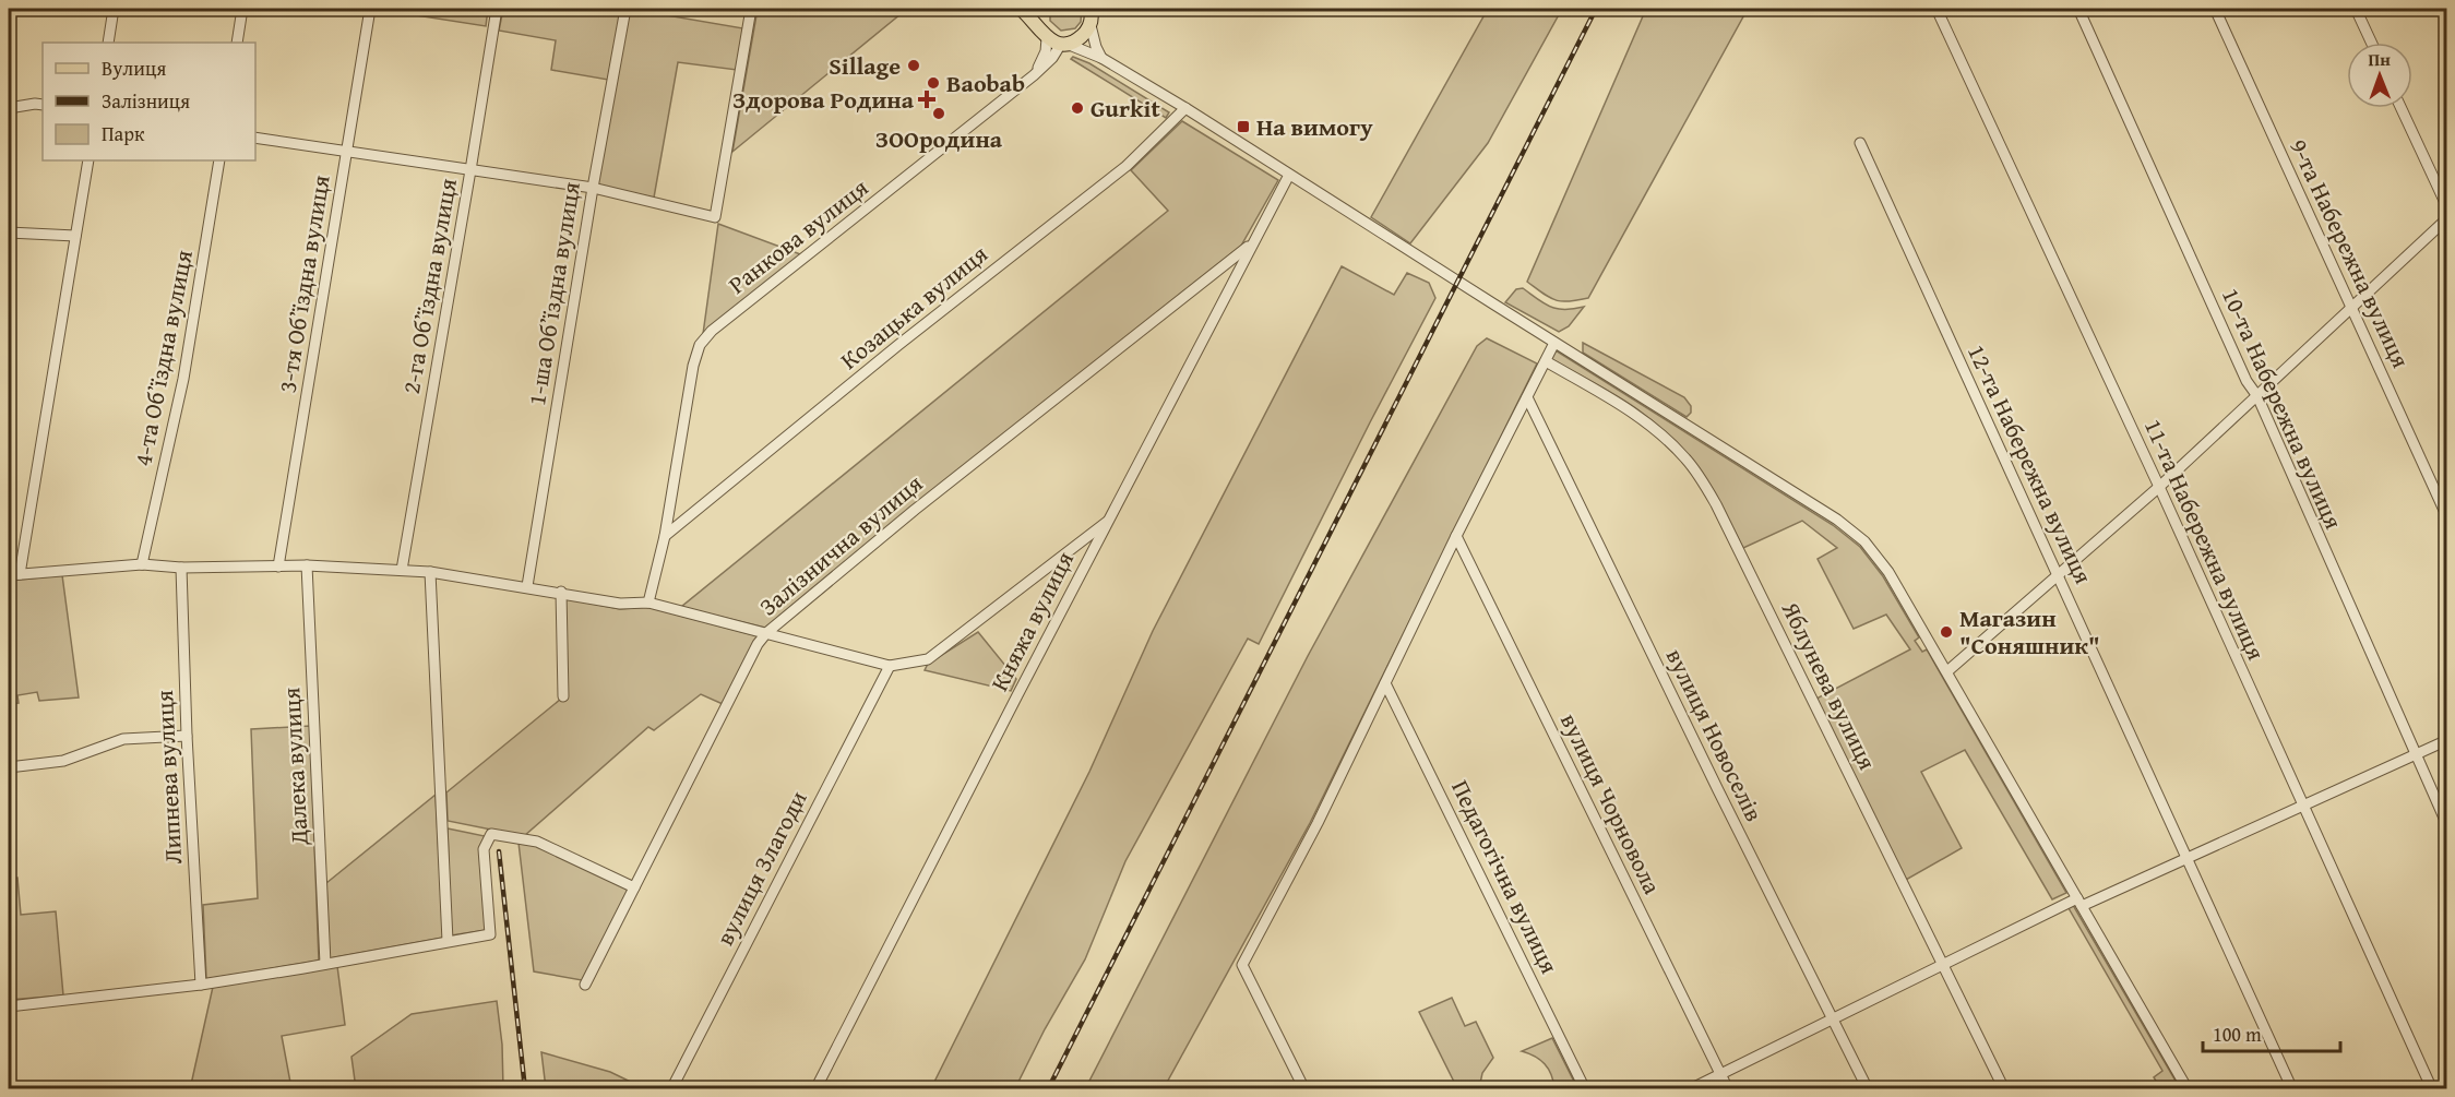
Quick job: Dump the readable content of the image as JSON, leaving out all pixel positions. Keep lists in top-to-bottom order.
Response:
{
  "streets": {
    "street": [
      "Ранкова вулиця",
      "9-та Набережна вулиця",
      "3-тя Обʼїздна вулиця",
      "2-га Обʼїздна вулиця",
      "1-ша Обʼїздна вулиця",
      "Козацька вулиця",
      "4-та Обʼїздна вулиця",
      "10-та Набережна вулиця",
      "12-та Набережна вулиця",
      "11-та Набережна вулиця",
      "Залізнична вулиця",
      "Княжа вулиця",
      "Яблунева вулиця",
      "вулиця Новоселів",
      "Далека вулиця",
      "Липнева вулиця",
      "вулиця Чорновола",
      "вулиця Злагоди",
      "Педагогічна вулиця"
    ]
  },
  "crossings": [
    ["Ранкова вулиця", "Козацька вулиця"],
    ["Залізнична вулиця", "Княжа вулиця"]
  ],
  "places": {
    "other": [
      "Sillage",
      "Baobab",
      "Gurkit",
      "ЗООродина",
      "Магазин \"Соняшник\""
    ],
    "health": ["Здорова Родина"],
    "transit": ["На вимогу"]
  },
  "legend": ["Вулиця", "Залізниця", "Парк"],
  "scale_bar": "100 m",
  "north": "top"
}
